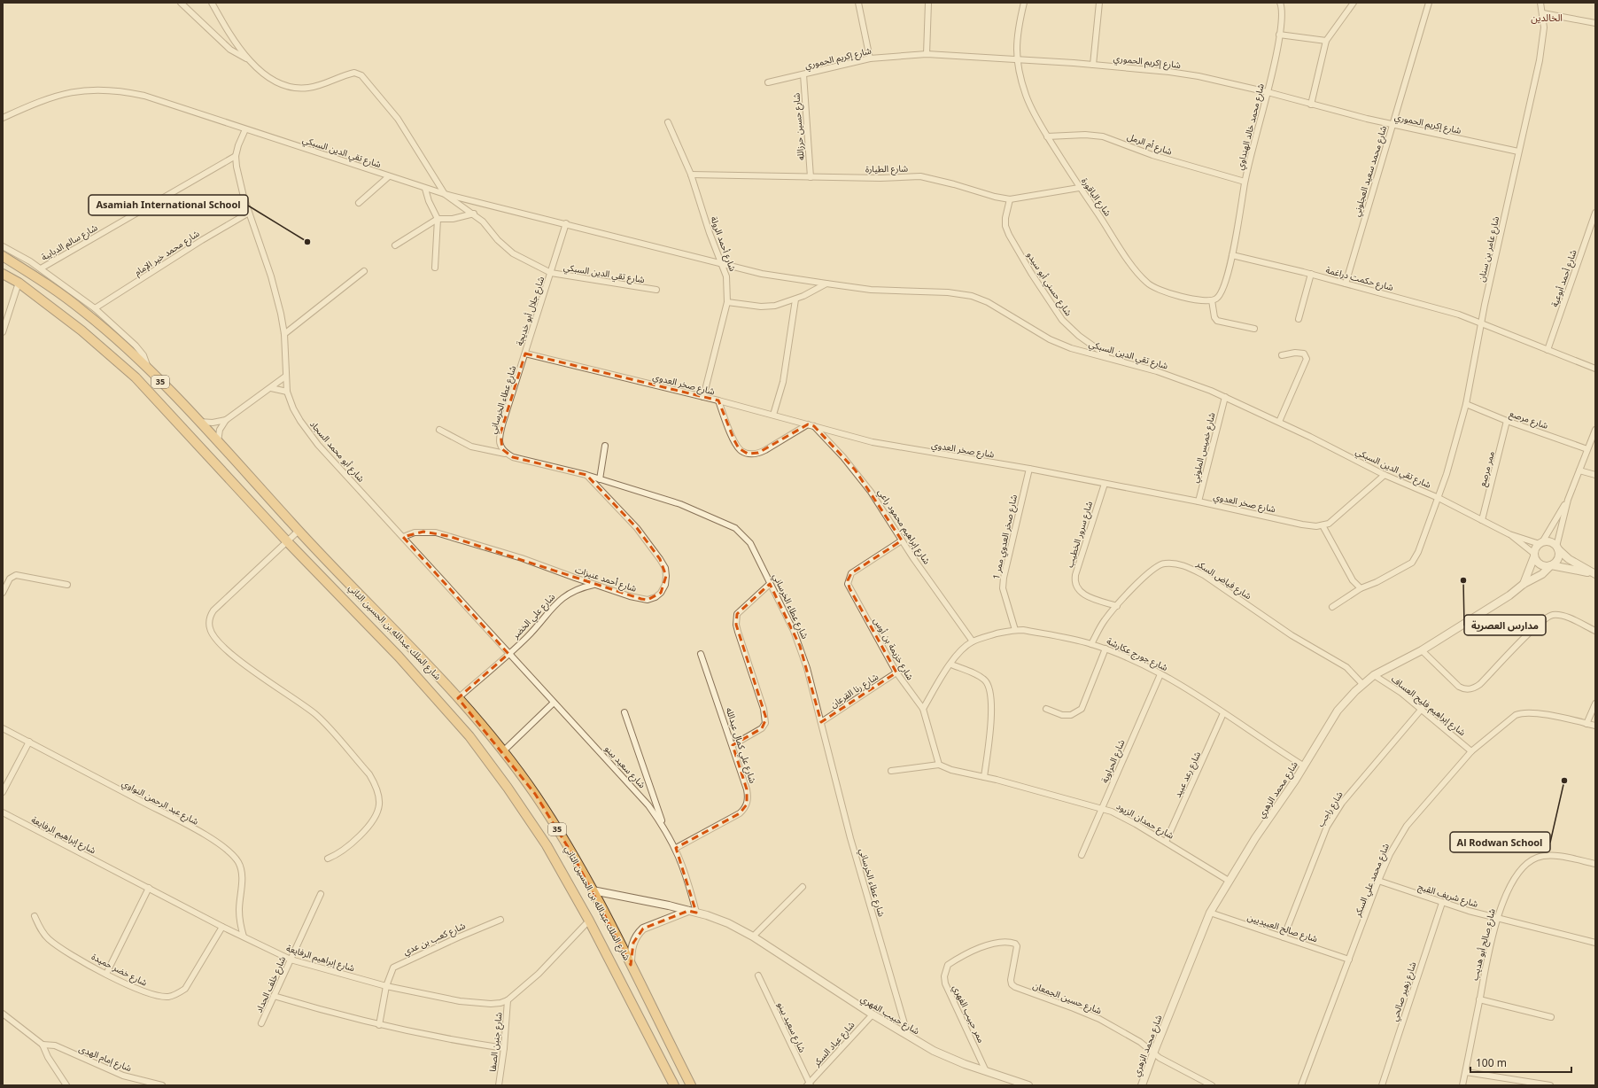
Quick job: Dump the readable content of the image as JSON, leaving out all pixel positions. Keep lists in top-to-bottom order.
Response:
{
  "streets": {
    "highway": ["35", "شارع الملك عبدالله بن الحسين الثاني"],
    "street": [
      "شارع إكريم الحموري",
      "شارع حسين حرزالله",
      "شارع محمد خالد الهنداوي",
      "شارع أم الرمل",
      "شارع تقي الدين السبكي",
      "شارع الطيارة",
      "شارع محمد سعيد العجلوني",
      "شارع الباقورة",
      "شارع سالم الدبايبة",
      "شارع أحمد الرولة",
      "شارع عامر بن سنان",
      "شارع محمد خير الإمام",
      "شارع حكمت دراغمة",
      "شارع أحمد أبوعية",
      "شارع حسني أبو سيدو",
      "شارع جلال أبو خديجة",
      "شارع صخر العدوي",
      "شارع عطاء الخرساني",
      "شارع مرصع",
      "شارع خميس الملوني",
      "شارع أبو محمد السجاد",
      "ممر مرصع",
      "شارع إبراهيم محمود راعي",
      "شارع سرور الخطيب",
      "شارع صخر العدوي ممر 1",
      "شارع أحمد عنيزات",
      "شارع فياض السكر",
      "شارع علي الخضر",
      "شارع خزيمة بن أوس",
      "شارع جورج عكارشة",
      "شارع رنا القرعان",
      "شارع إبراهيم فليح العساف",
      "شارع علي كمال عبدالله",
      "شارع الحراوية",
      "شارع سعيد بينو",
      "شارع رعد عبيد",
      "شارع محمد الزهري",
      "شارع عبد الرحمن النواوي",
      "شارع راجب",
      "شارع حمدان الزيود",
      "شارع إبراهيم الرفايعة",
      "شارع محمد علي السكر",
      "شارع شريف القبج",
      "شارع صالح العبيديين",
      "شارع كعب بن عدي",
      "شارع صالح أبو هديب",
      "شارع خضر حميدة",
      "شارع خلف الحداد",
      "شارع زهير صالحي",
      "شارع حسين الجمعان",
      "ممر حبيب الفهري",
      "شارع حبيب الفهري",
      "شارع جنين الصفا",
      "شارع عياد السكر",
      "شارع إمام الهدى"
    ]
  },
  "crossings": [
    ["شارع إكريم الحموري", "شارع حسين حرزالله"],
    ["شارع إكريم الحموري", "شارع محمد خالد الهنداوي"],
    ["شارع إكريم الحموري", "شارع محمد سعيد العجلوني"],
    ["شارع إكريم الحموري", "شارع الباقورة"],
    ["شارع إكريم الحموري", "شارع عامر بن سنان"],
    ["شارع حسين حرزالله", "شارع الطيارة"],
    ["شارع محمد خالد الهنداوي", "شارع أم الرمل"],
    ["شارع محمد خالد الهنداوي", "شارع حكمت دراغمة"],
    ["شارع أم الرمل", "شارع الباقورة"],
    ["شارع تقي الدين السبكي", "شارع أحمد الرولة"],
    ["شارع تقي الدين السبكي", "شارع عامر بن سنان"],
    ["شارع تقي الدين السبكي", "شارع حسني أبو سيدو"],
    ["شارع تقي الدين السبكي", "شارع جلال أبو خديجة"],
    ["شارع تقي الدين السبكي", "شارع خميس الملوني"],
    ["شارع تقي الدين السبكي", "شارع أبو محمد السجاد"],
    ["شارع تقي الدين السبكي", "ممر مرصع"],
    ["شارع تقي الدين السبكي", "شارع محمد الزهري"],
    ["شارع الطيارة", "شارع الباقورة"],
    ["شارع الطيارة", "شارع أحمد الرولة"],
    ["شارع الطيارة", "شارع حسني أبو سيدو"],
    ["شارع محمد سعيد العجلوني", "شارع حكمت دراغمة"],
    ["شارع سالم الدبايبة", "شارع أبو محمد السجاد"],
    ["شارع أحمد الرولة", "شارع صخر العدوي"],
    ["شارع عامر بن سنان", "شارع حكمت دراغمة"],
    ["شارع عامر بن سنان", "شارع مرصع"],
    ["شارع محمد خير الإمام", "شارع أبو محمد السجاد"],
    ["شارع حكمت دراغمة", "شارع أحمد أبوعية"],
    ["شارع جلال أبو خديجة", "شارع صخر العدوي"],
    ["شارع جلال أبو خديجة", "شارع عطاء الخرساني"],
    ["شارع صخر العدوي", "شارع عطاء الخرساني"],
    ["شارع صخر العدوي", "شارع خميس الملوني"],
    ["شارع صخر العدوي", "شارع إبراهيم محمود راعي"],
    ["شارع صخر العدوي", "شارع سرور الخطيب"],
    ["شارع صخر العدوي", "شارع صخر العدوي ممر 1"],
    ["شارع عطاء الخرساني", "شارع أحمد عنيزات"],
    ["شارع عطاء الخرساني", "شارع رنا القرعان"],
    ["شارع عطاء الخرساني", "شارع حبيب الفهري"],
    ["شارع مرصع", "ممر مرصع"],
    ["شارع أبو محمد السجاد", "شارع أحمد عنيزات"],
    ["شارع أبو محمد السجاد", "شارع علي الخضر"],
    ["شارع أبو محمد السجاد", "شارع سعيد بينو"],
    ["شارع إبراهيم محمود راعي", "شارع خزيمة بن أوس"],
    ["شارع إبراهيم محمود راعي", "شارع جورج عكارشة"],
    ["شارع سرور الخطيب", "شارع فياض السكر"],
    ["شارع صخر العدوي ممر 1", "شارع جورج عكارشة"],
    ["شارع أحمد عنيزات", "شارع علي الخضر"],
    ["شارع فياض السكر", "شارع جورج عكارشة"],
    ["شارع فياض السكر", "شارع محمد الزهري"],
    ["شارع علي الخضر", "شارع الملك عبدالله بن الحسين الثاني"],
    ["شارع علي الخضر", "شارع سعيد بينو"],
    ["شارع الملك عبدالله بن الحسين الثاني", "شارع إبراهيم الرفايعة"],
    ["شارع الملك عبدالله بن الحسين الثاني", "شارع حبيب الفهري"],
    ["شارع خزيمة بن أوس", "شارع جورج عكارشة"],
    ["شارع خزيمة بن أوس", "شارع رنا القرعان"],
    ["شارع جورج عكارشة", "شارع الحراوية"],
    ["شارع جورج عكارشة", "شارع رعد عبيد"],
    ["شارع جورج عكارشة", "شارع محمد الزهري"],
    ["شارع إبراهيم فليح العساف", "شارع محمد الزهري"],
    ["شارع إبراهيم فليح العساف", "شارع راجب"],
    ["شارع إبراهيم فليح العساف", "شارع محمد علي السكر"],
    ["شارع علي كمال عبدالله", "شارع سعيد بينو"],
    ["شارع الحراوية", "شارع حمدان الزيود"],
    ["شارع سعيد بينو", "شارع حبيب الفهري"],
    ["شارع سعيد بينو", "شارع عياد السكر"],
    ["شارع رعد عبيد", "شارع حمدان الزيود"],
    ["شارع محمد الزهري", "شارع حمدان الزيود"],
    ["شارع محمد الزهري", "شارع صالح العبيديين"],
    ["شارع محمد الزهري", "شارع حسين الجمعان"],
    ["شارع عبد الرحمن النواوي", "شارع إبراهيم الرفايعة"],
    ["شارع راجب", "شارع صالح العبيديين"],
    ["شارع إبراهيم الرفايعة", "شارع كعب بن عدي"],
    ["شارع إبراهيم الرفايعة", "شارع خضر حميدة"],
    ["شارع إبراهيم الرفايعة", "شارع خلف الحداد"],
    ["شارع إبراهيم الرفايعة", "شارع جنين الصفا"],
    ["شارع محمد علي السكر", "شارع شريف القبج"],
    ["شارع محمد علي السكر", "شارع صالح العبيديين"],
    ["شارع شريف القبج", "شارع صالح أبو هديب"],
    ["شارع شريف القبج", "شارع زهير صالحي"],
    ["شارع حسين الجمعان", "ممر حبيب الفهري"],
    ["ممر حبيب الفهري", "شارع حبيب الفهري"],
    ["شارع حبيب الفهري", "شارع عياد السكر"]
  ],
  "districts": ["الخالدين"],
  "places": ["Asamiah International School", "مدارس العصرية", "Al Rodwan School"],
  "scale_bar": "100 m"
}
